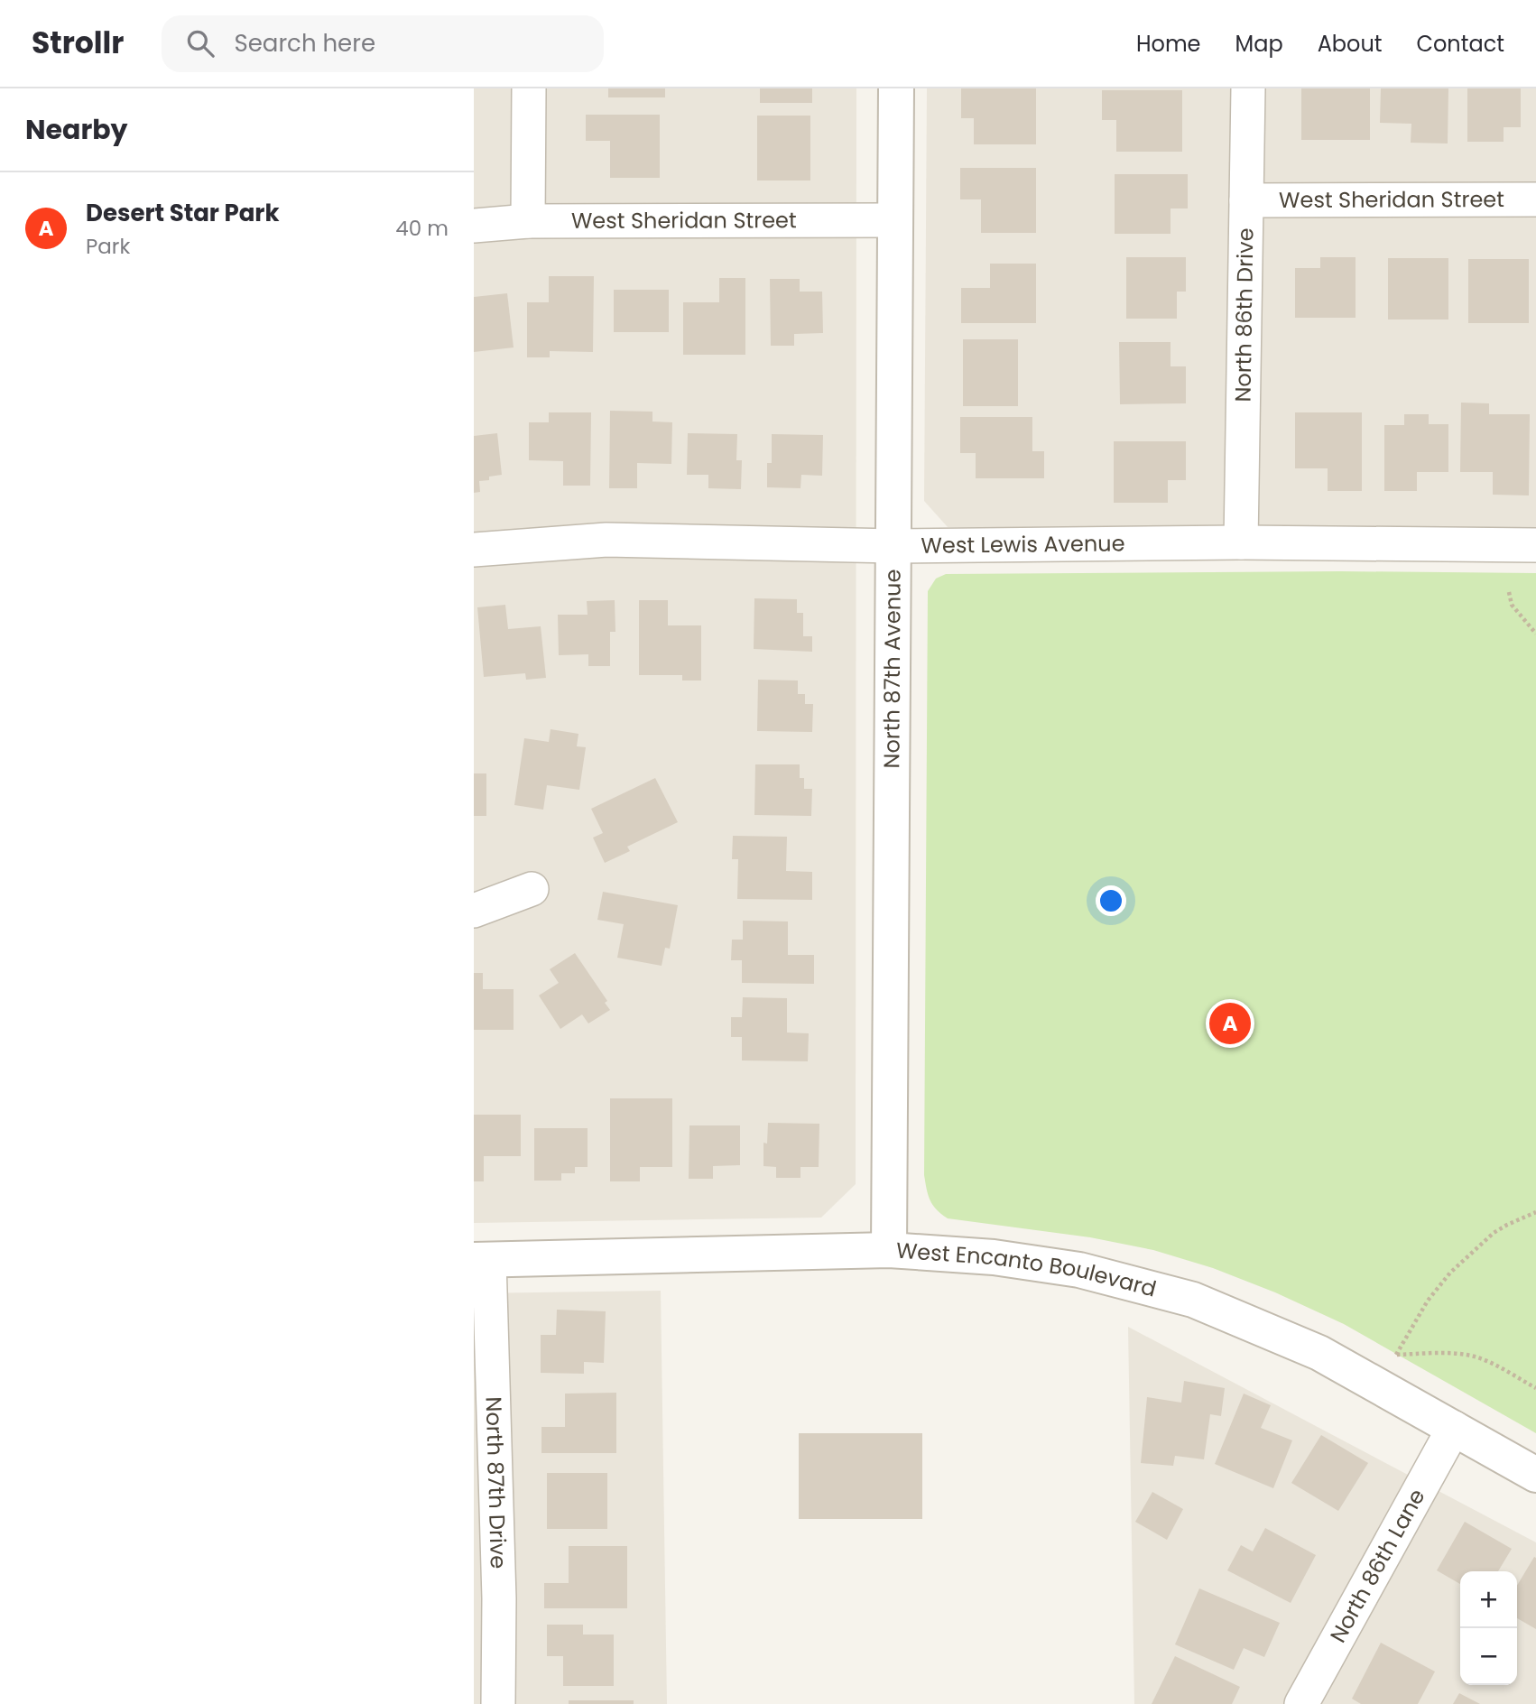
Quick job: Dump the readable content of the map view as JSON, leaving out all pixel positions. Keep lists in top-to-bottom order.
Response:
{
  "streets": {
    "street": [
      "West Sheridan Street",
      "North 86th Drive",
      "West Lewis Avenue",
      "North 87th Avenue",
      "West Encanto Boulevard",
      "North 87th Drive",
      "North 86th Lane"
    ]
  },
  "crossings": [
    ["West Sheridan Street", "North 86th Drive"],
    ["West Sheridan Street", "North 87th Avenue"],
    ["North 86th Drive", "West Lewis Avenue"],
    ["West Lewis Avenue", "North 87th Avenue"],
    ["North 87th Avenue", "West Encanto Boulevard"],
    ["West Encanto Boulevard", "North 87th Drive"],
    ["West Encanto Boulevard", "North 86th Lane"]
  ],
  "page": {
    "header": "Strollr",
    "search": "Search here",
    "nav": [
      "Home",
      "Map",
      "About",
      "Contact"
    ],
    "heading": "Nearby",
    "list": [
      {
        "mark": "A",
        "name": "Desert Star Park",
        "note": "Park",
        "value": "40 m"
      }
    ],
    "pins": "A",
    "map_buttons": ["+", "−"]
  }
}
